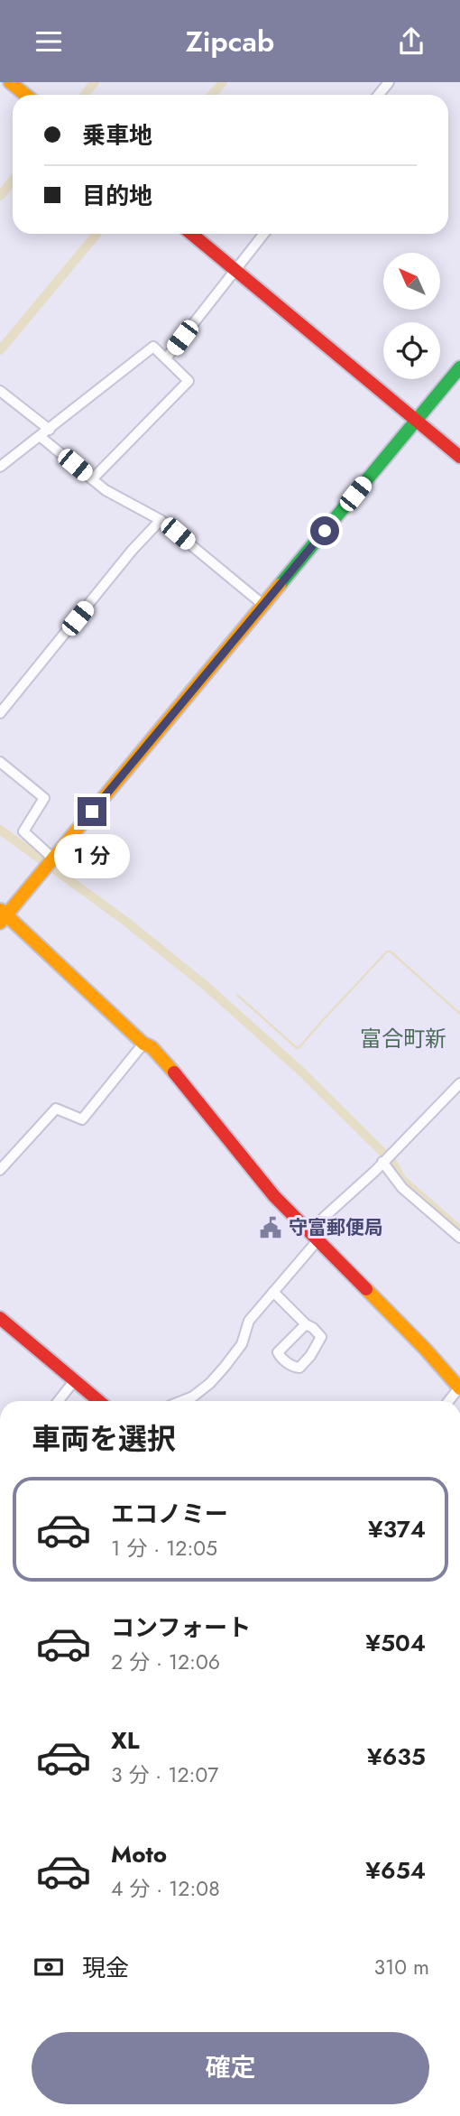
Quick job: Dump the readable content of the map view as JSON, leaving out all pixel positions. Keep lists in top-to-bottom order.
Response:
{
  "districts": ["富合町新"],
  "places": {
    "public building": ["守富郵便局"]
  },
  "north": "top left",
  "page": {
    "header": "Zipcab",
    "banner": ["乗車地", "目的地"],
    "bubble": "1 分",
    "heading": "車両を選択",
    "list": [
      {
        "name": "エコノミー",
        "note": "1 分 · 12:05",
        "value": "¥374"
      },
      {
        "name": "コンフォート",
        "note": "2 分 · 12:06",
        "value": "¥504"
      },
      {
        "name": "XL",
        "note": "3 分 · 12:07",
        "value": "¥635"
      },
      {
        "name": "Moto",
        "note": "4 分 · 12:08",
        "value": "¥654"
      }
    ],
    "pay": ["現金", "310 m"],
    "buttons": "確定"
  }
}
